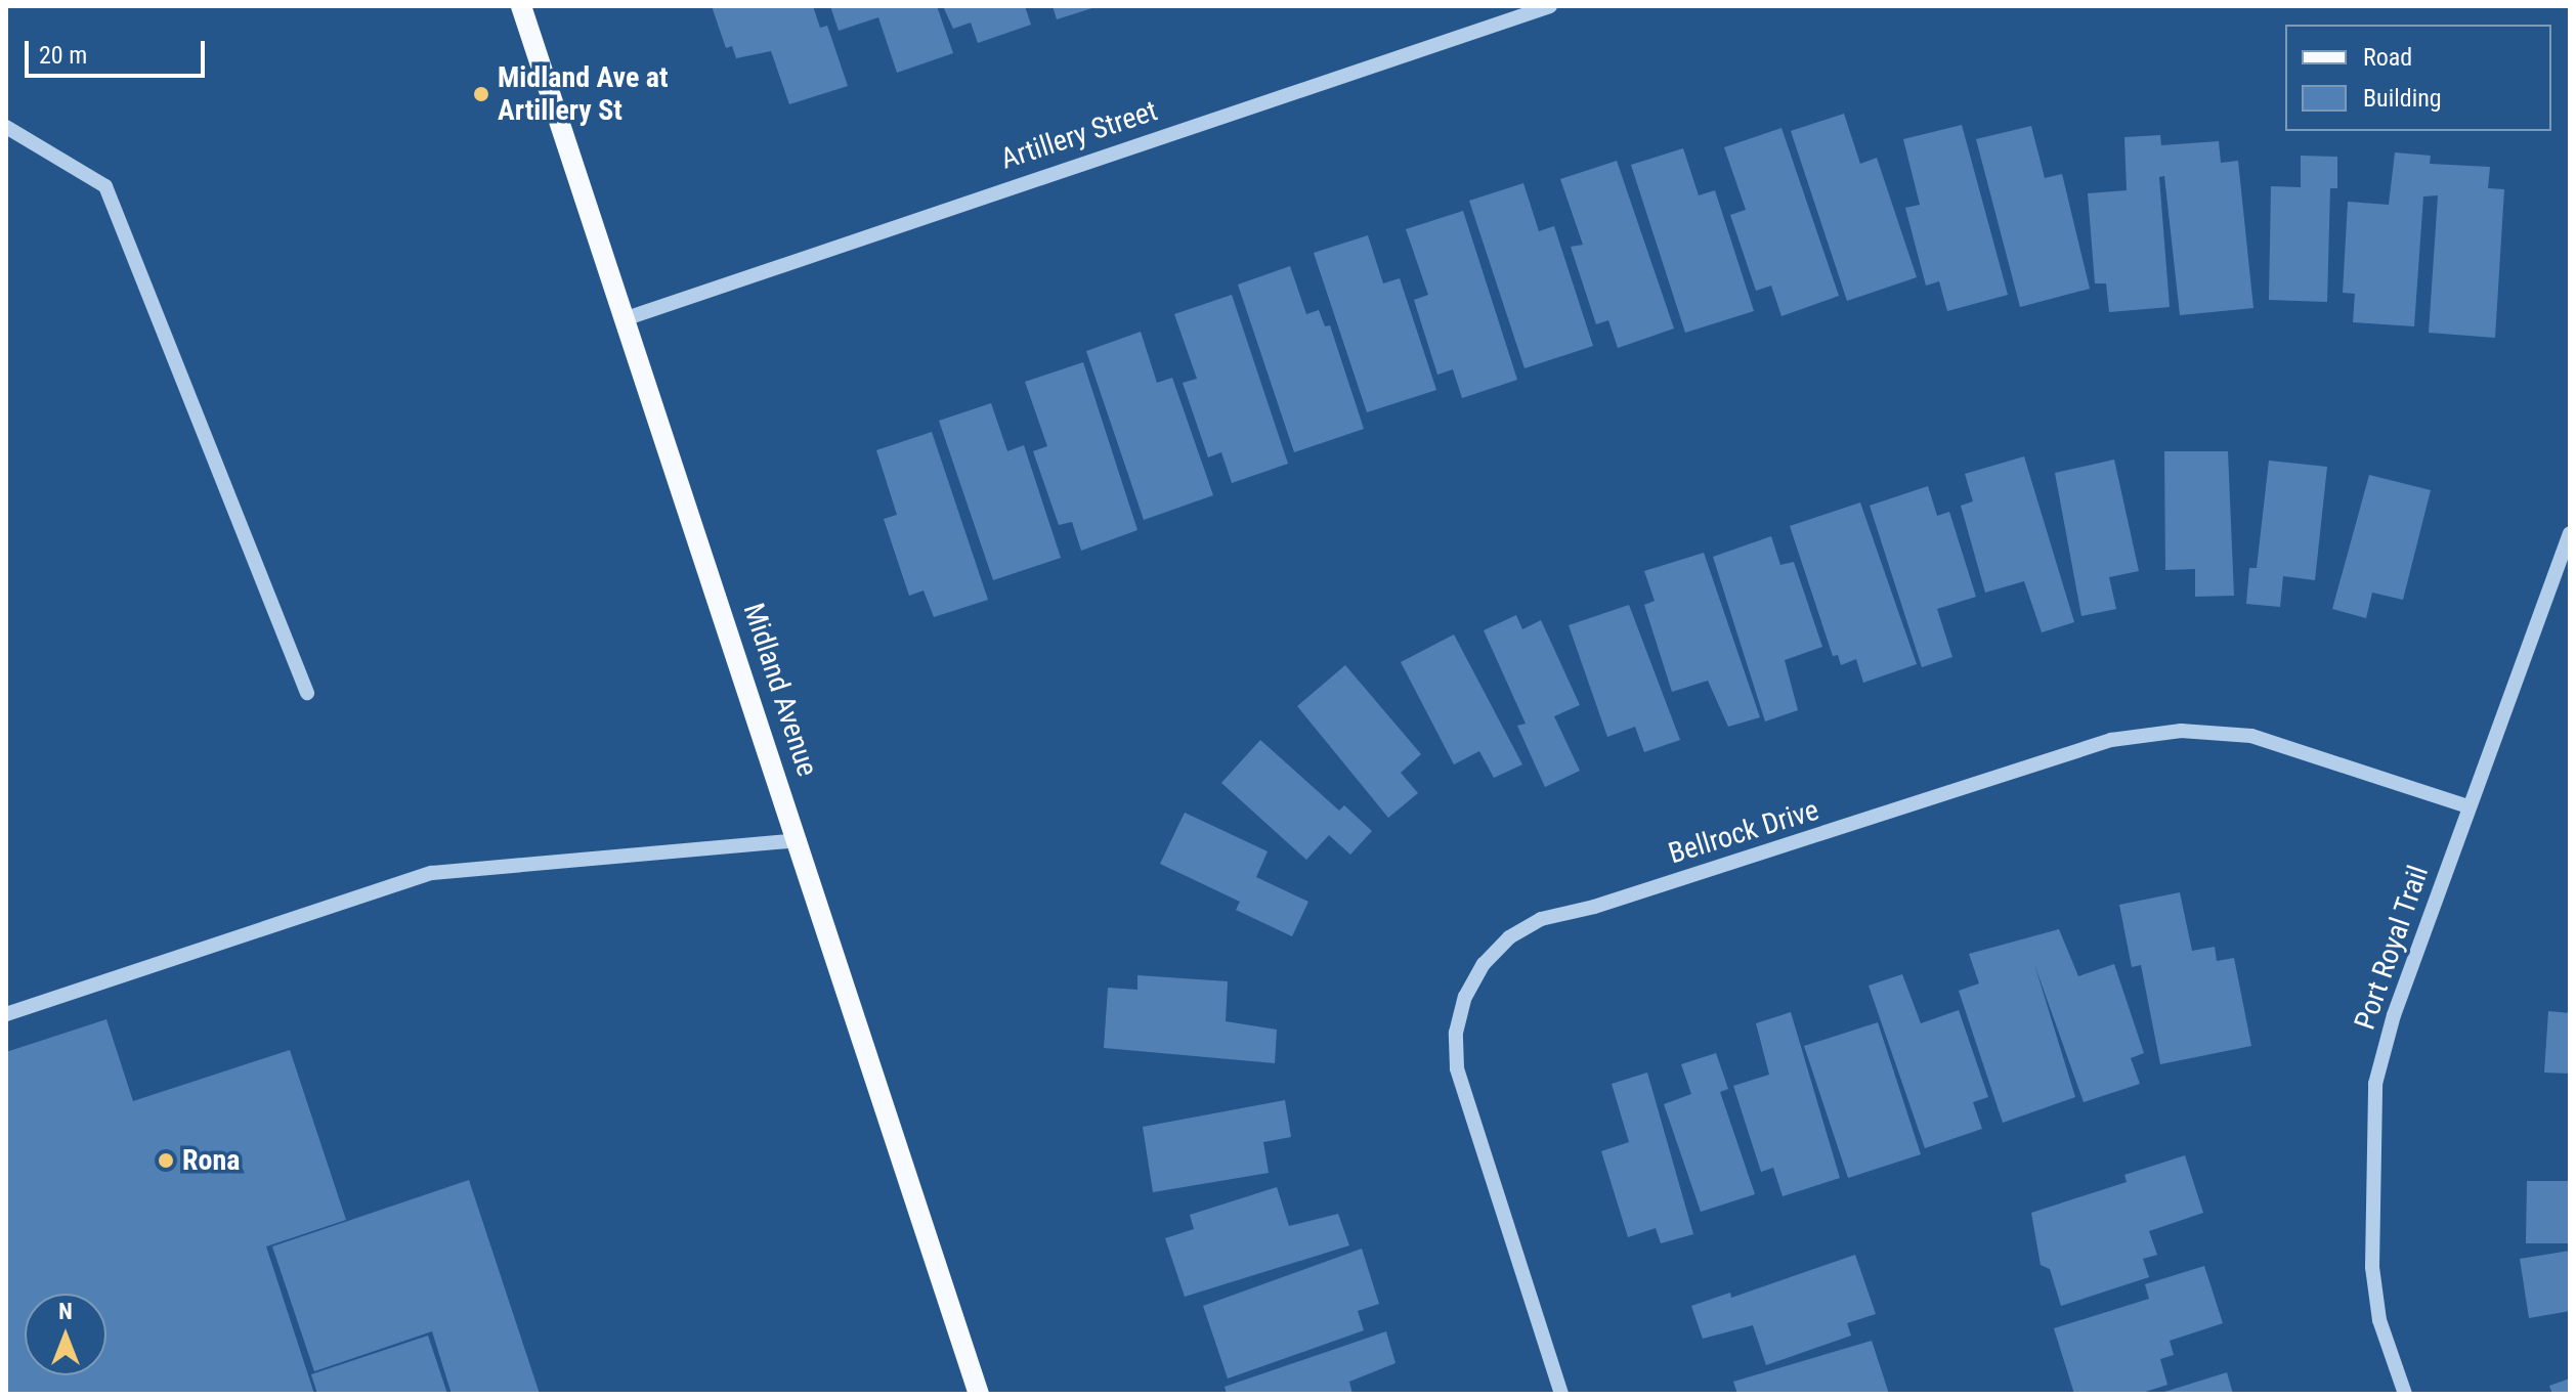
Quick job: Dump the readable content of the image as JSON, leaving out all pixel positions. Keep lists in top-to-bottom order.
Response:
{
  "streets": {
    "main road": ["Midland Avenue"],
    "street": ["Artillery Street", "Bellrock Drive", "Port Royal Trail"]
  },
  "crossings": [
    ["Artillery Street", "Midland Avenue"],
    ["Bellrock Drive", "Port Royal Trail"]
  ],
  "places": ["Midland Ave at Artillery St", "Rona"],
  "legend": ["Road", "Building"],
  "scale_bar": "20 m",
  "north": "top"
}
